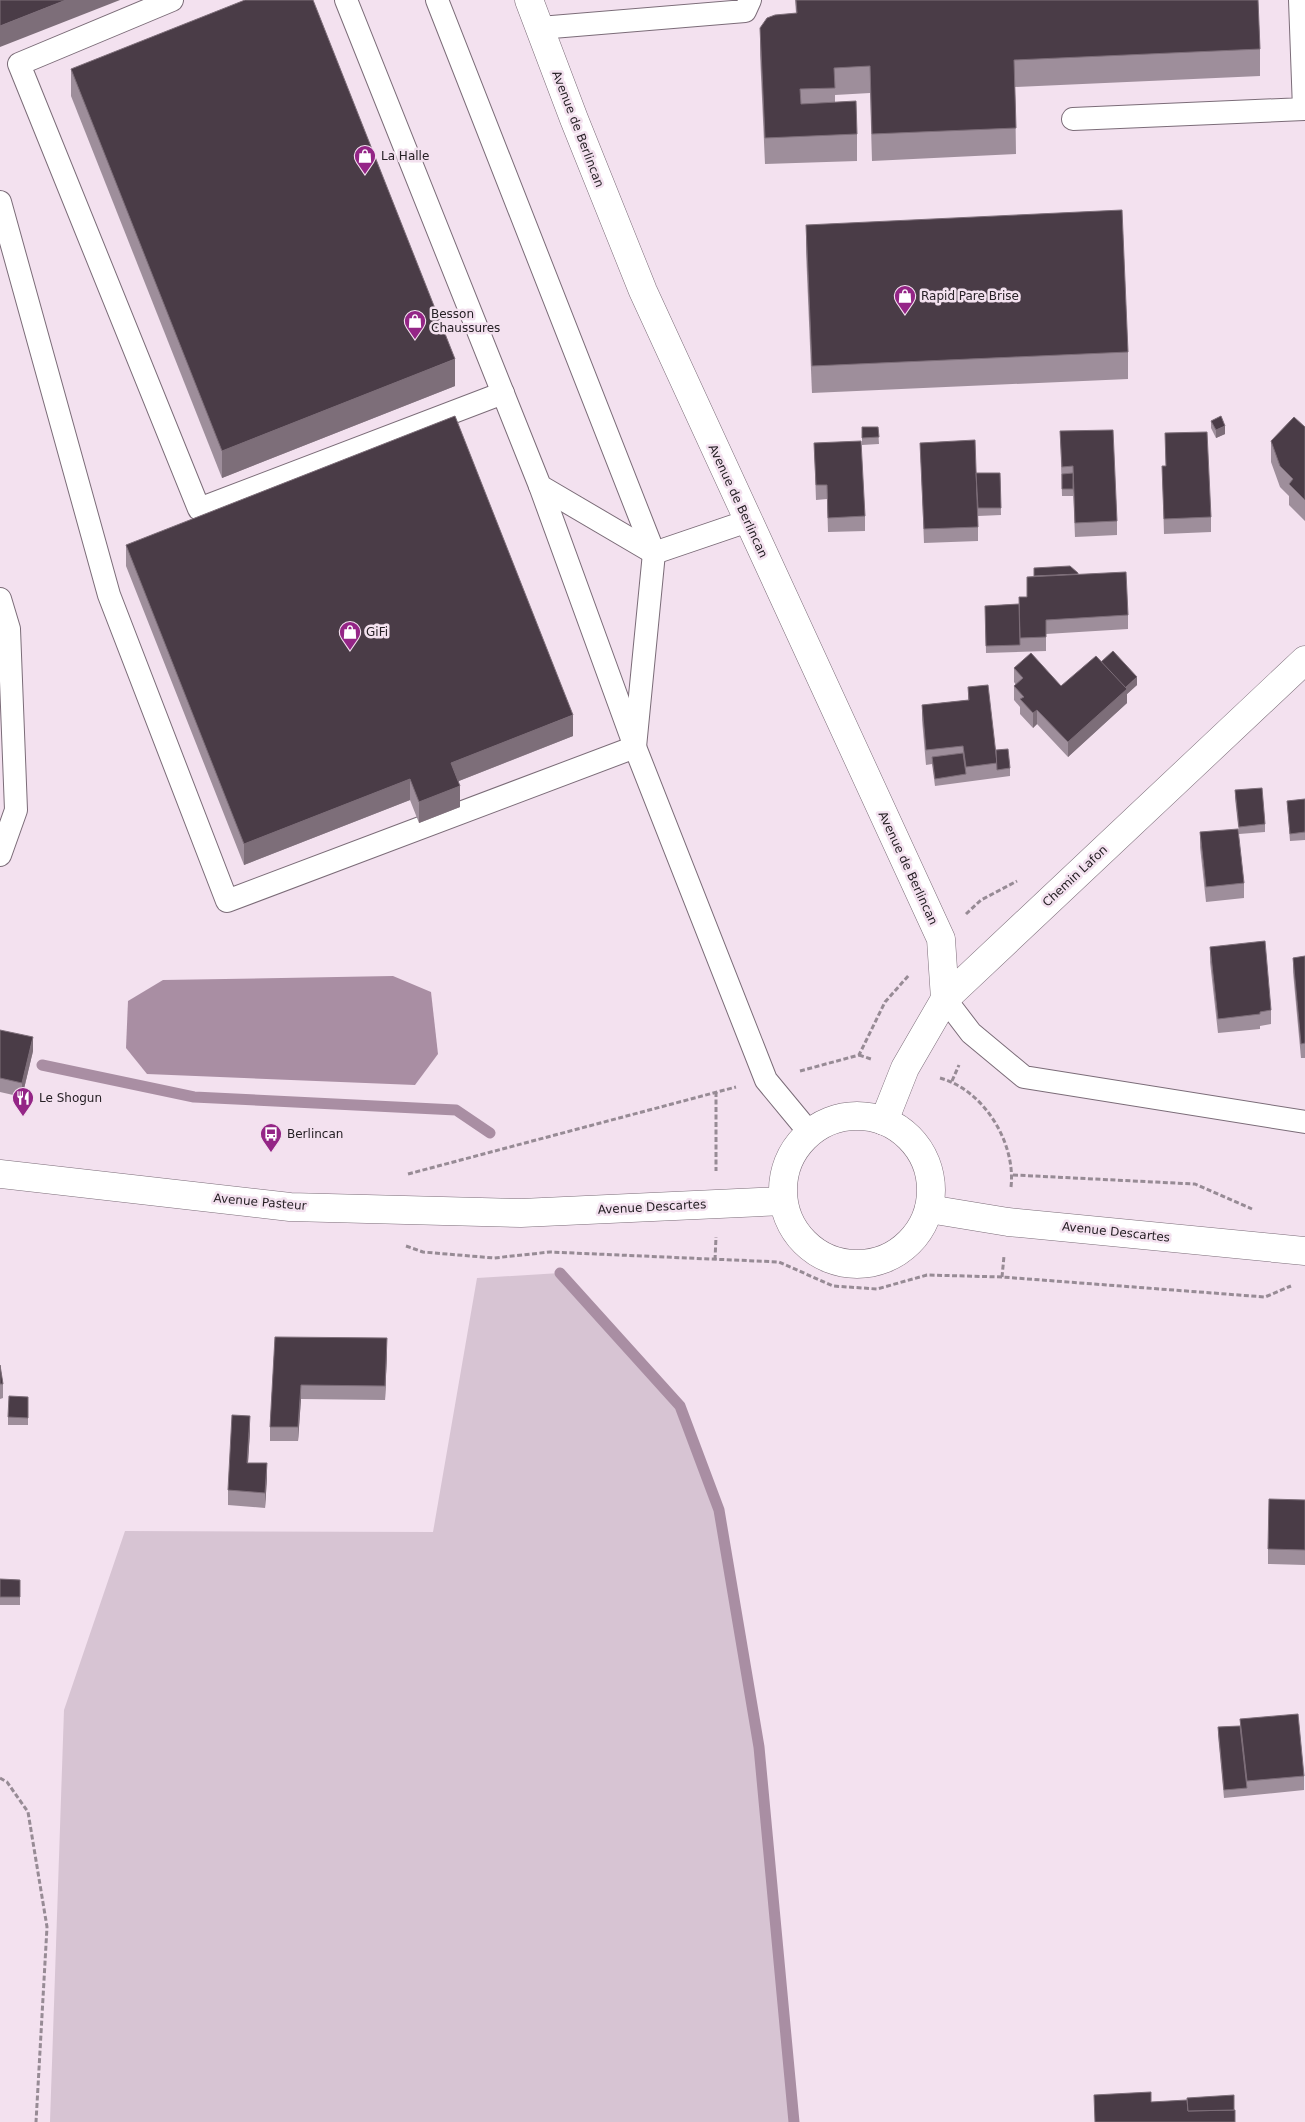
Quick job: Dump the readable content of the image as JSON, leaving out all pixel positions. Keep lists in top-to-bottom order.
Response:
{
  "streets": {
    "street": [
      "Avenue de Berlincan",
      "Chemin Lafon",
      "Avenue Pasteur",
      "Avenue Descartes"
    ]
  },
  "crossings": [
    ["Avenue de Berlincan", "Chemin Lafon"],
    ["Chemin Lafon", "Avenue Descartes"],
    ["Avenue Pasteur", "Avenue Descartes"]
  ],
  "places": {
    "shop": [
      "La Halle",
      "Rapid Pare Brise",
      "Besson Chaussures",
      "GiFi"
    ],
    "restaurant": ["Le Shogun"],
    "bus stop": ["Berlincan"]
  }
}
